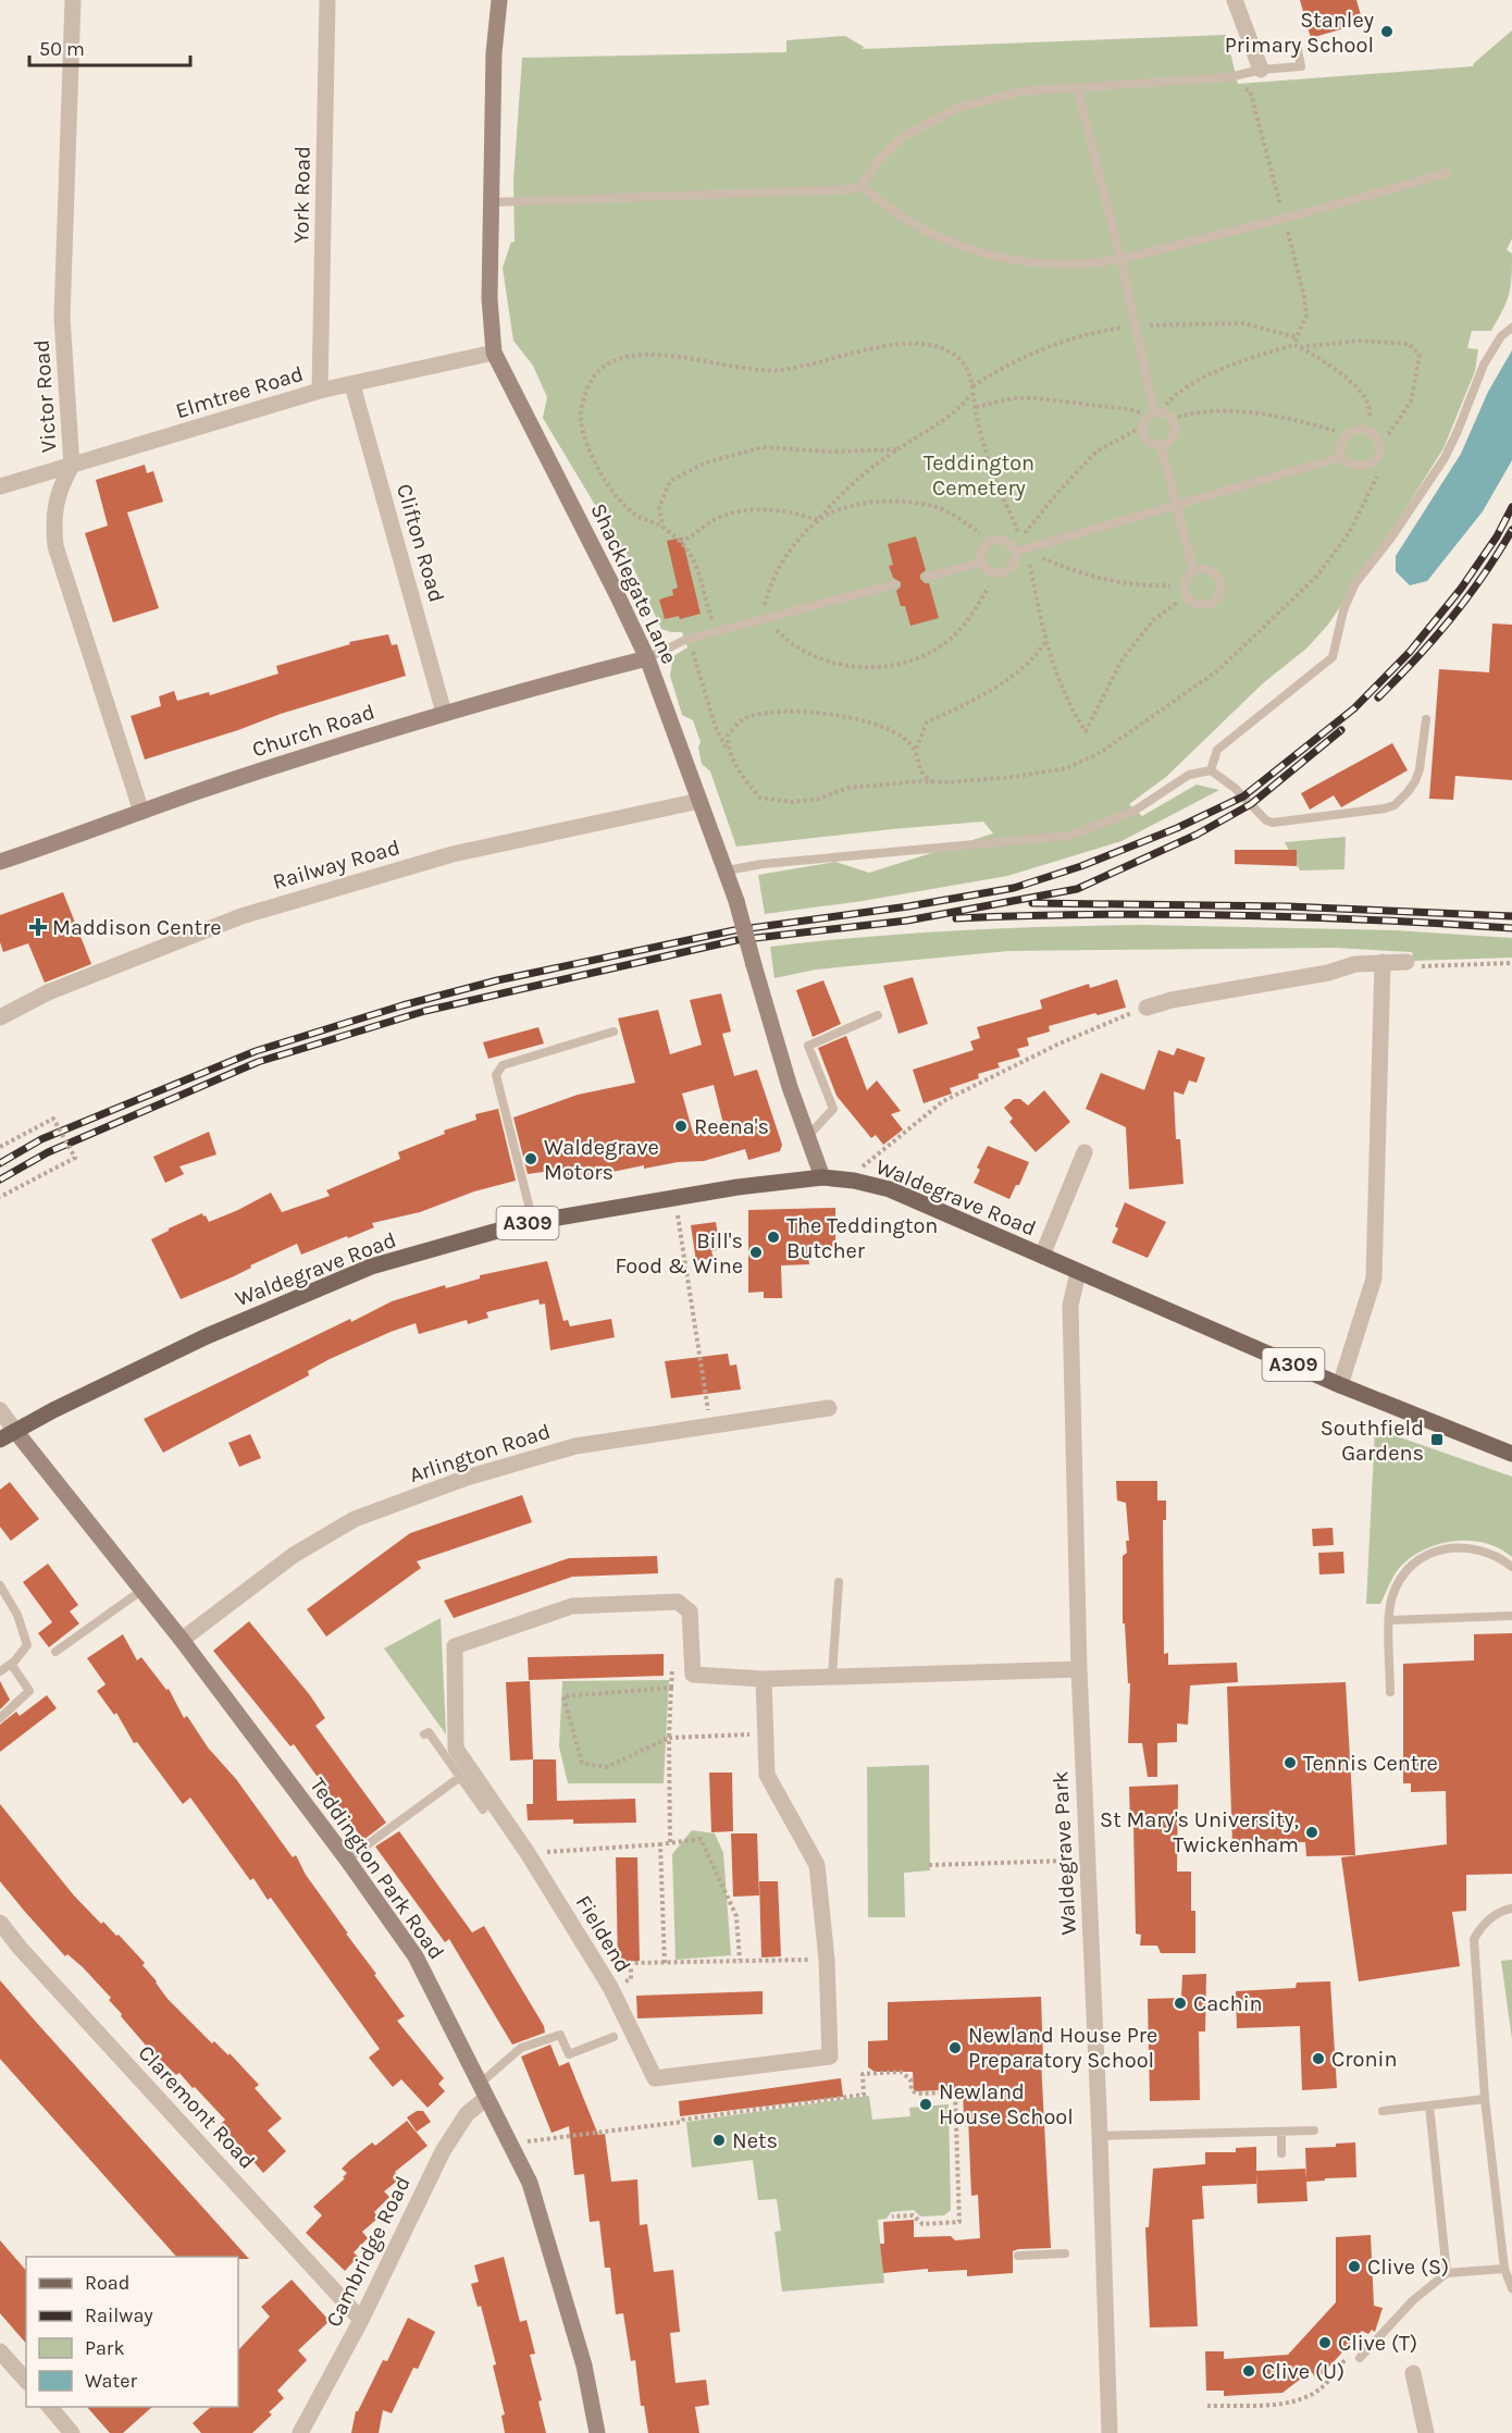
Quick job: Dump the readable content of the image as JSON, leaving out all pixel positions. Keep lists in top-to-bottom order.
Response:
{
  "streets": {
    "main road": ["Waldegrave Road", "A309"],
    "street": [
      "York Road",
      "Elmtree Road",
      "Victor Road",
      "Clifton Road",
      "Shacklegate Lane",
      "Church Road",
      "Railway Road",
      "Arlington Road",
      "Waldegrave Park",
      "Teddington Park Road",
      "Fieldend",
      "Claremont Road",
      "Cambridge Road"
    ]
  },
  "crossings": [
    ["York Road", "Elmtree Road"],
    ["Elmtree Road", "Victor Road"],
    ["Elmtree Road", "Clifton Road"],
    ["Elmtree Road", "Shacklegate Lane"],
    ["Victor Road", "Church Road"],
    ["Clifton Road", "Church Road"],
    ["Shacklegate Lane", "Church Road"],
    ["Shacklegate Lane", "Railway Road"],
    ["Shacklegate Lane", "Waldegrave Road"],
    ["Waldegrave Road", "Waldegrave Park"],
    ["Waldegrave Road", "Teddington Park Road"],
    ["Arlington Road", "Teddington Park Road"],
    ["Waldegrave Park", "Fieldend"],
    ["Teddington Park Road", "Cambridge Road"],
    ["Claremont Road", "Cambridge Road"]
  ],
  "parks": ["Teddington Cemetery"],
  "places": {
    "other": [
      "Stanley Primary School",
      "Reena's",
      "Waldegrave Motors",
      "The Teddington Butcher",
      "Bill's Food & Wine",
      "Tennis Centre",
      "St Mary's University, Twickenham",
      "Cachin",
      "Newland House Pre Preparatory School",
      "Cronin",
      "Newland House School",
      "Nets",
      "Clive (S)",
      "Clive (T)",
      "Clive (U)"
    ],
    "health": ["Maddison Centre"],
    "transit": ["Southfield Gardens"]
  },
  "legend": [
    "Road",
    "Railway",
    "Park",
    "Water"
  ],
  "scale_bar": "50 m"
}
